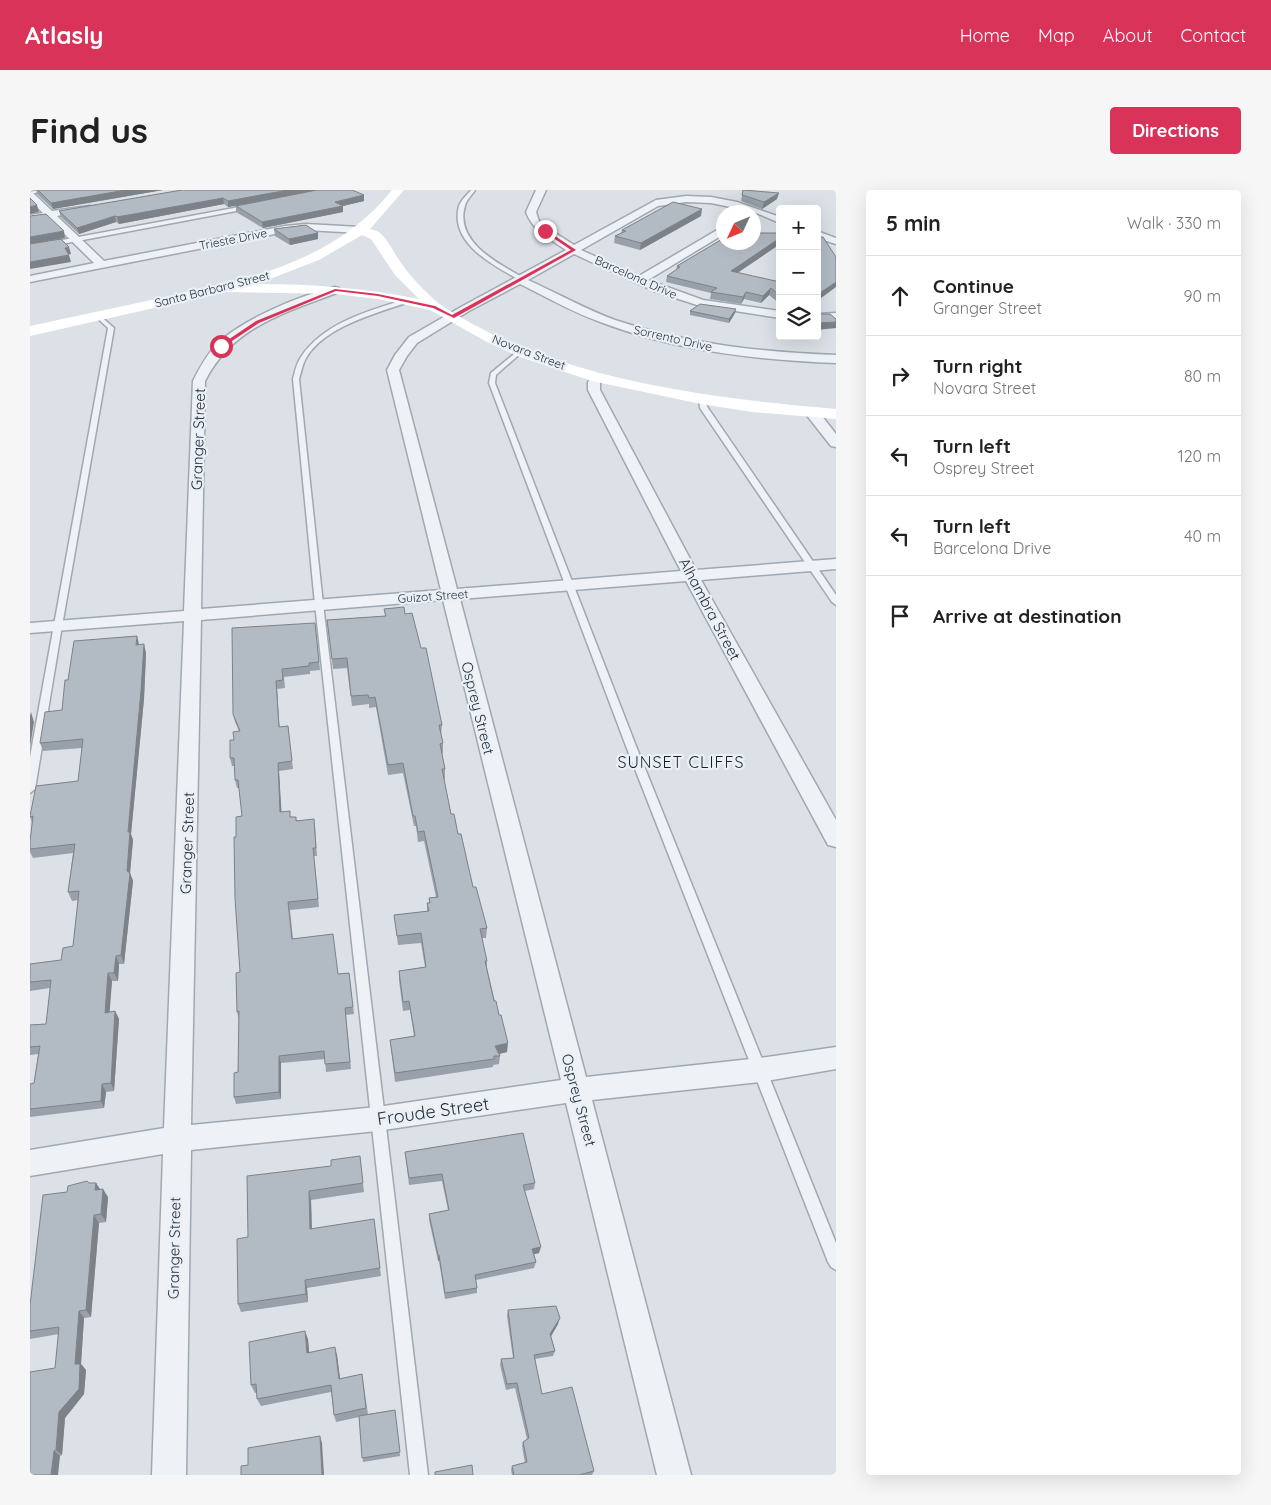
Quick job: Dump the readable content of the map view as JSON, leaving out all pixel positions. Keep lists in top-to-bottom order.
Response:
{
  "streets": {
    "street": [
      "Trieste Drive",
      "Barcelona Drive",
      "Santa Barbara Street",
      "Sorrento Drive",
      "Novara Street",
      "Granger Street",
      "Guizot Street",
      "Alhambra Street",
      "Osprey Street",
      "Froude Street"
    ]
  },
  "crossings": [
    ["Trieste Drive", "Santa Barbara Street"],
    ["Trieste Drive", "Novara Street"],
    ["Trieste Drive", "Osprey Street"],
    ["Barcelona Drive", "Osprey Street"],
    ["Santa Barbara Street", "Novara Street"],
    ["Sorrento Drive", "Osprey Street"],
    ["Novara Street", "Granger Street"],
    ["Novara Street", "Alhambra Street"],
    ["Novara Street", "Osprey Street"],
    ["Granger Street", "Guizot Street"],
    ["Granger Street", "Froude Street"],
    ["Guizot Street", "Alhambra Street"],
    ["Guizot Street", "Osprey Street"],
    ["Osprey Street", "Froude Street"]
  ],
  "districts": ["SUNSET CLIFFS"],
  "north": "bottom left",
  "page": {
    "header": "Atlasly",
    "nav": [
      "Home",
      "Map",
      "About",
      "Contact"
    ],
    "buttons": "Directions",
    "title": "Find us",
    "heading": ["5 min", "Walk · 330 m"],
    "map_buttons": ["+", "−"],
    "list": [
      ["Continue", "Granger Street", "90 m"],
      ["Turn right", "Novara Street", "80 m"],
      ["Turn left", "Osprey Street", "120 m"],
      ["Turn left", "Barcelona Drive", "40 m"],
      "Arrive at destination"
    ]
  }
}
